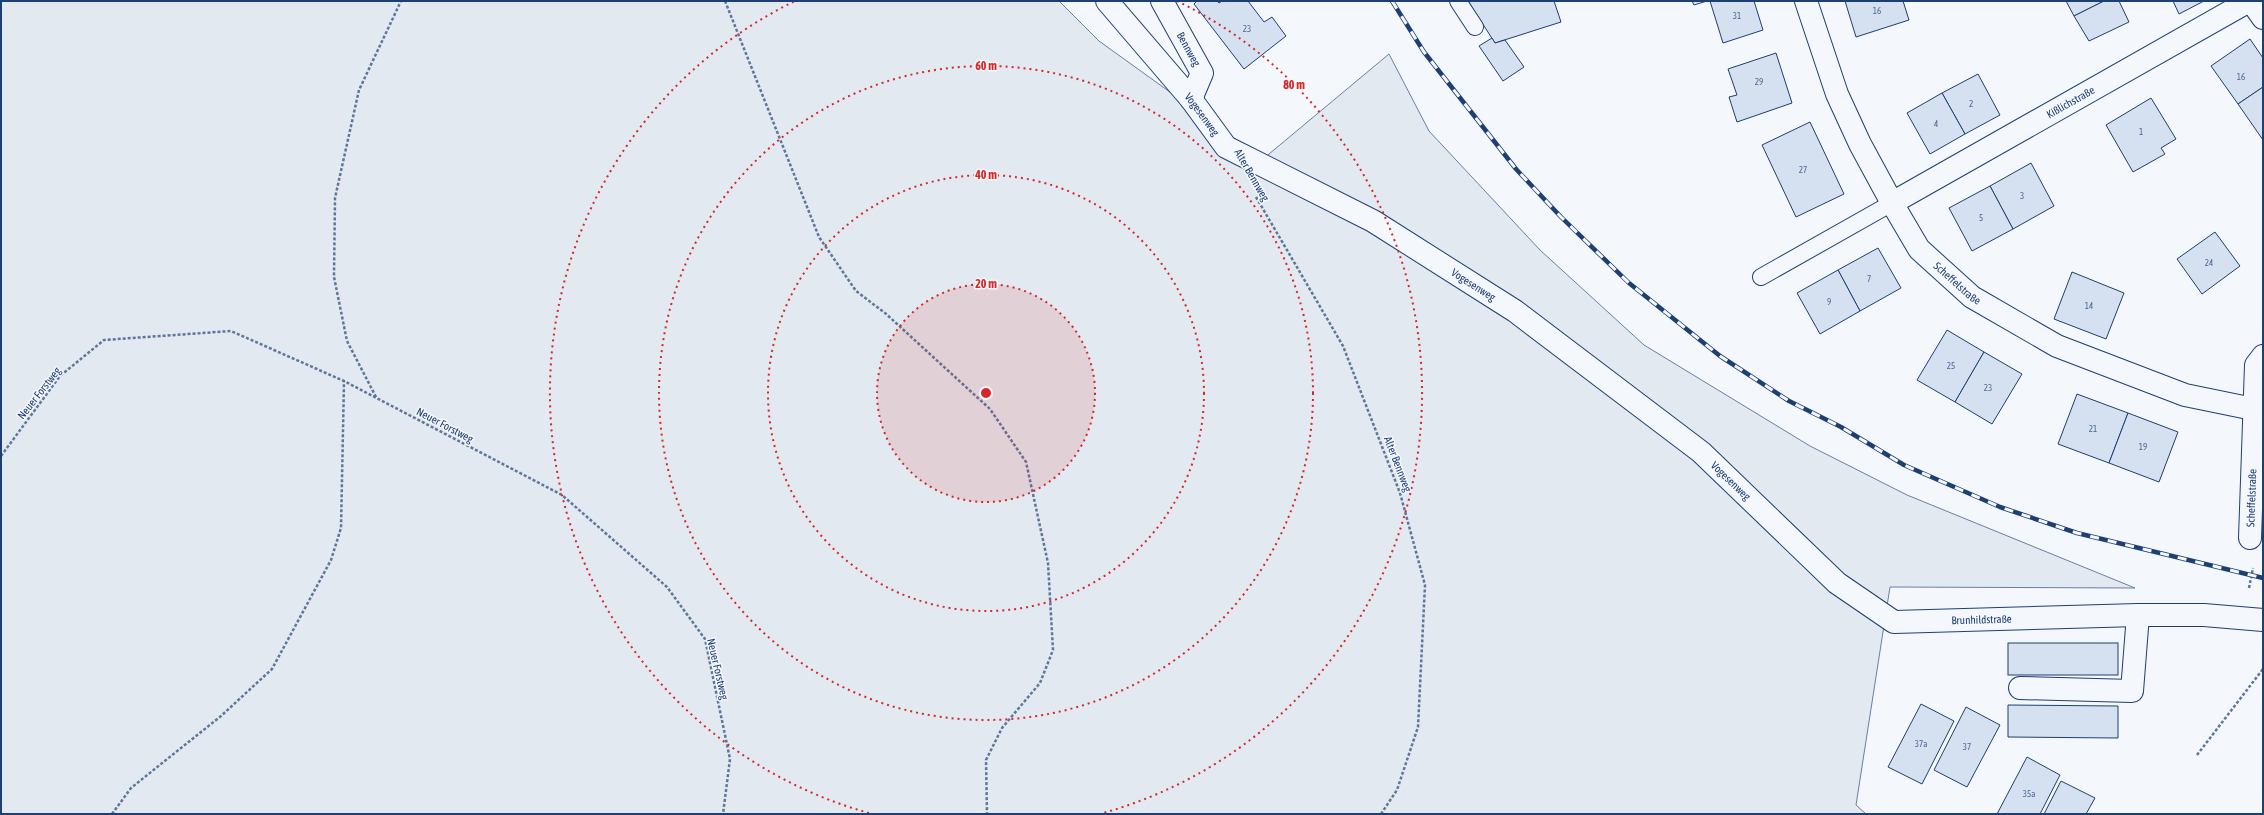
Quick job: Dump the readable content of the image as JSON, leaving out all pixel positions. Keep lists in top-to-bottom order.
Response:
{
  "streets": {
    "street": [
      "Bennweg",
      "Kißlichstraße",
      "Vogesenweg",
      "Scheffelstraße",
      "Brunhildstraße"
    ],
    "path": ["Alter Bennweg", "Neuer Forstweg"]
  },
  "crossings": [
    ["Bennweg", "Vogesenweg"],
    ["Kißlichstraße", "Scheffelstraße"],
    ["Vogesenweg", "Brunhildstraße"]
  ],
  "house_numbers": [
    "16",
    "31",
    "23",
    "16",
    "29",
    "2",
    "4",
    "1",
    "27",
    "3",
    "5",
    "24",
    "7",
    "9",
    "14",
    "25",
    "23",
    "21",
    "19",
    "37a",
    "37",
    "35a"
  ],
  "rings": [
    "60 m",
    "80 m",
    "40 m",
    "20 m"
  ]
}
